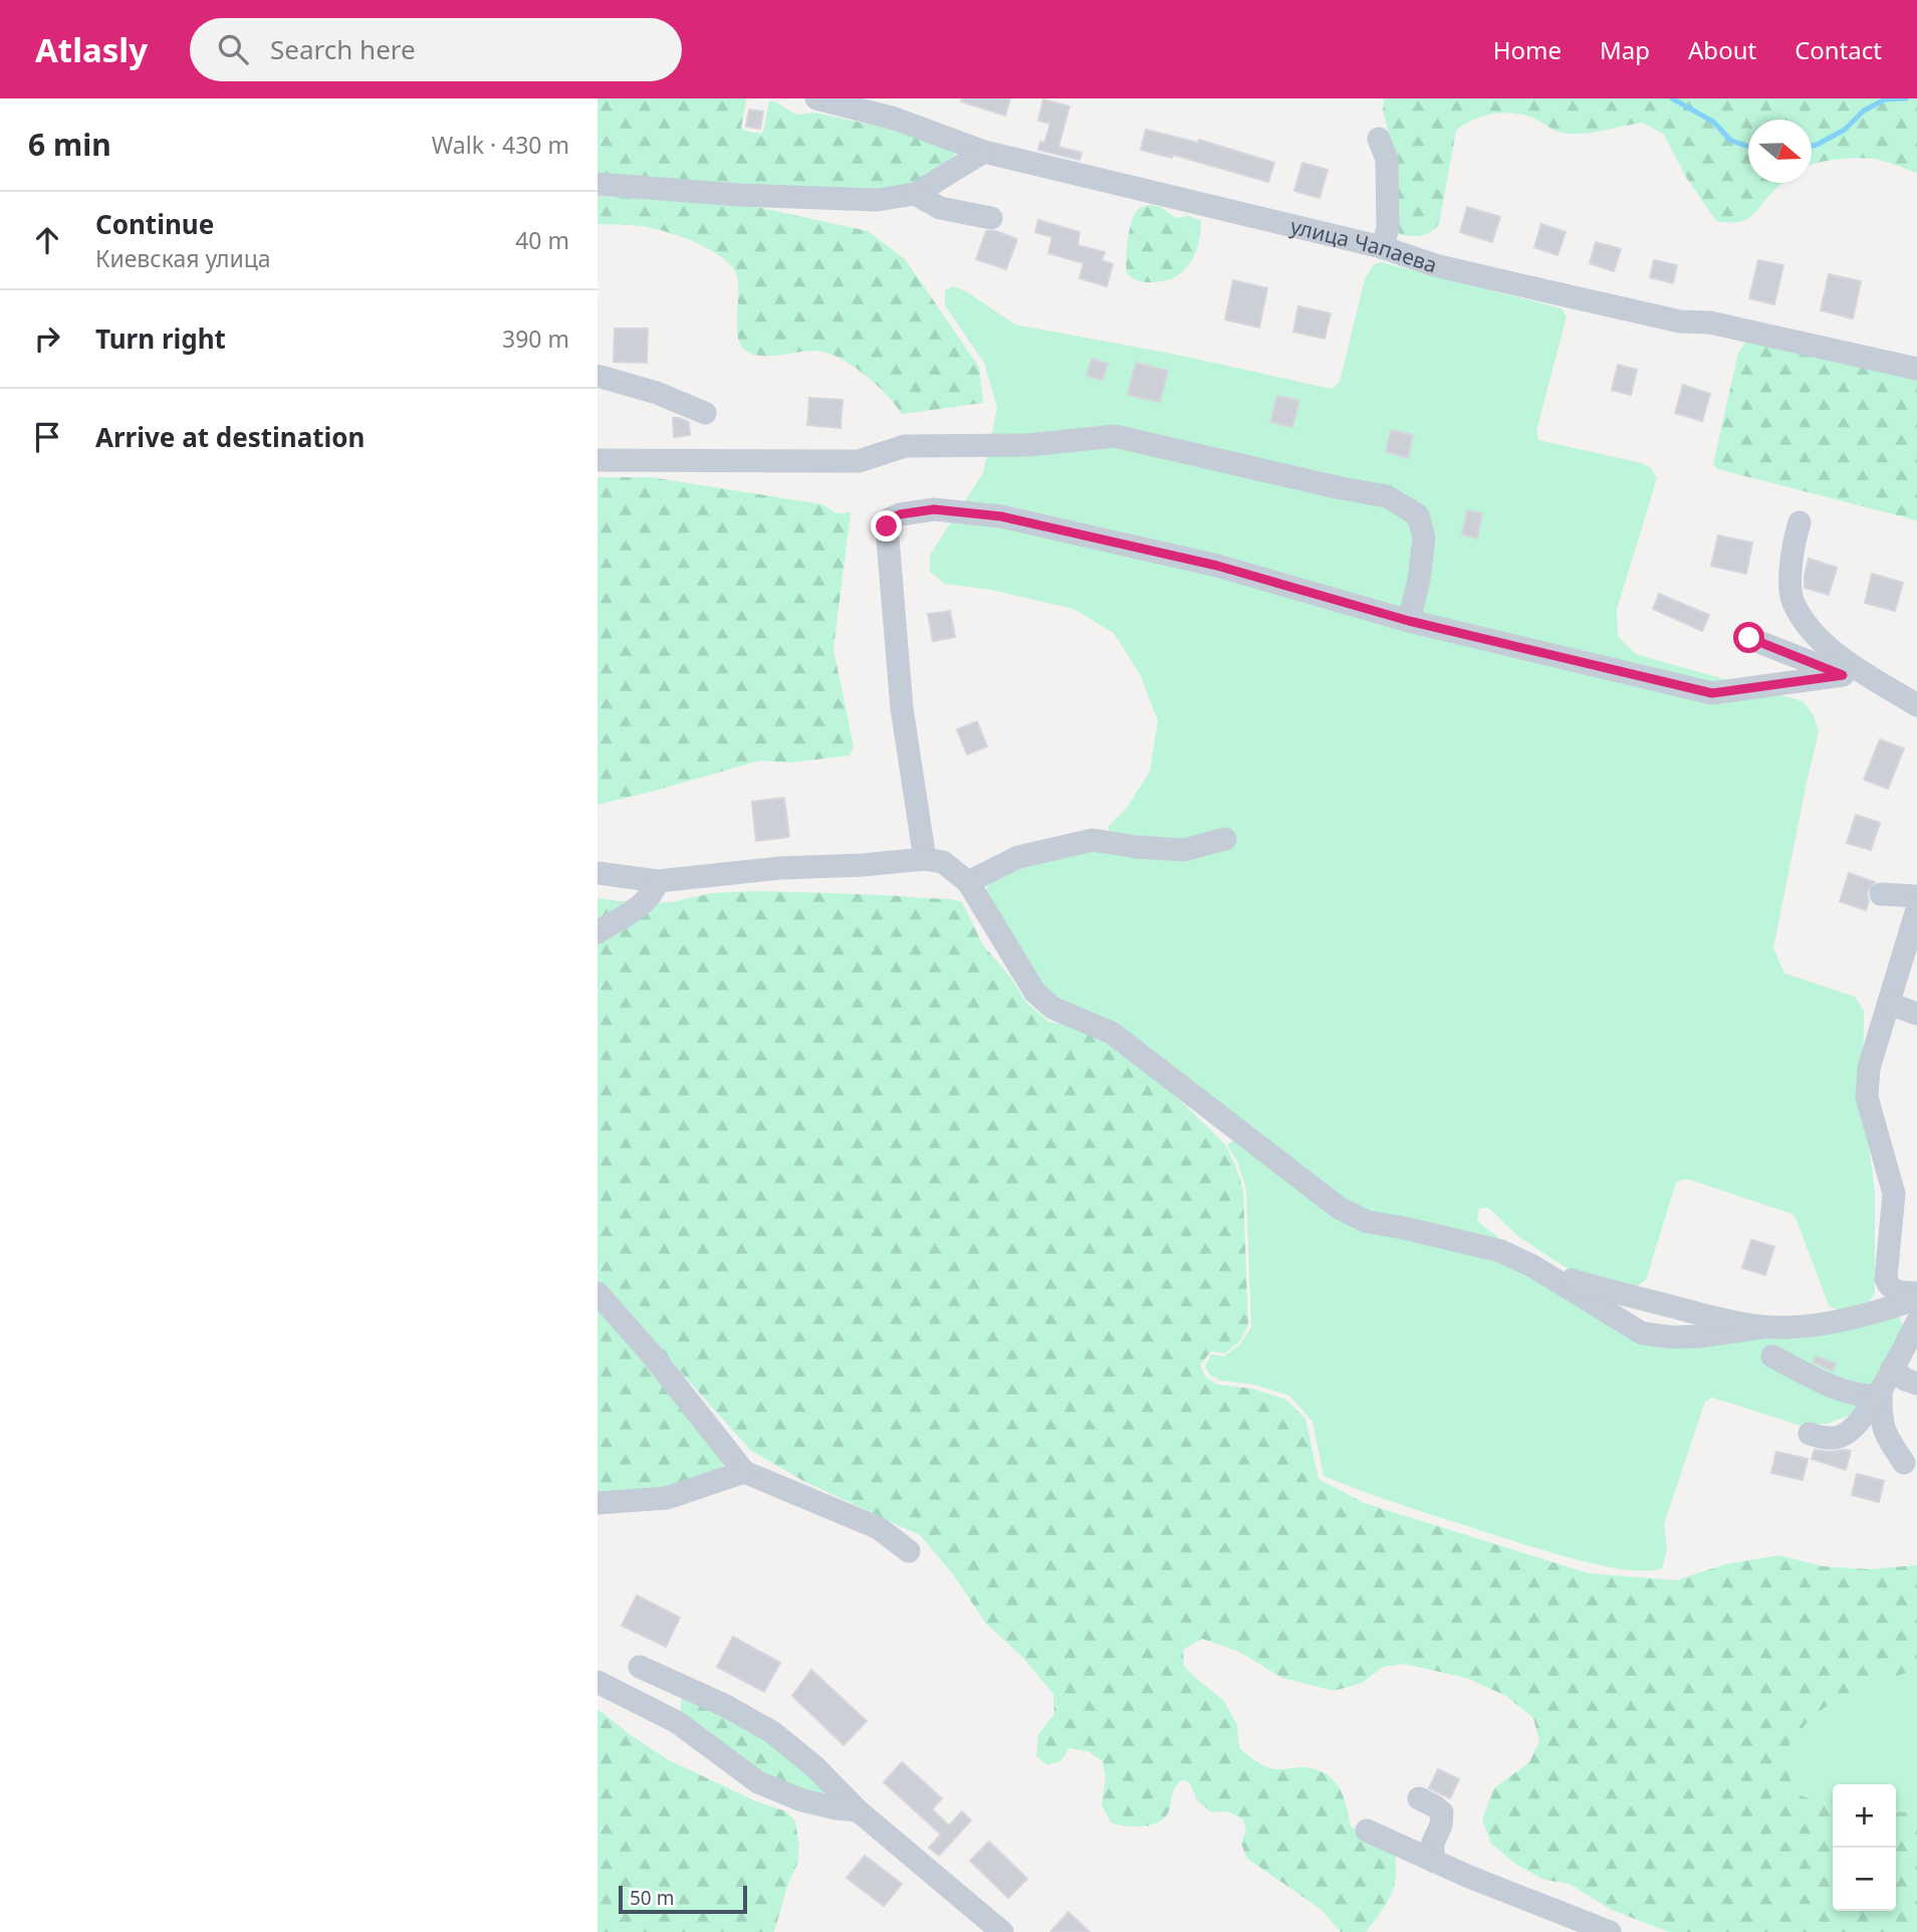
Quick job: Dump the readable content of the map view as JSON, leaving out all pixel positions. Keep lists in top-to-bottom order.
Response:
{
  "streets": {
    "street": ["улица Чапаева"]
  },
  "scale_bar": "50 m",
  "north": "right",
  "page": {
    "header": "Atlasly",
    "search": "Search here",
    "nav": [
      "Home",
      "Map",
      "About",
      "Contact"
    ],
    "heading": ["6 min", "Walk · 430 m"],
    "list": [
      ["Continue", "Киевская улица", "40 m"],
      ["Turn right", "390 m"],
      "Arrive at destination"
    ],
    "map_buttons": ["+", "−"],
    "scale": "50 m"
  }
}
